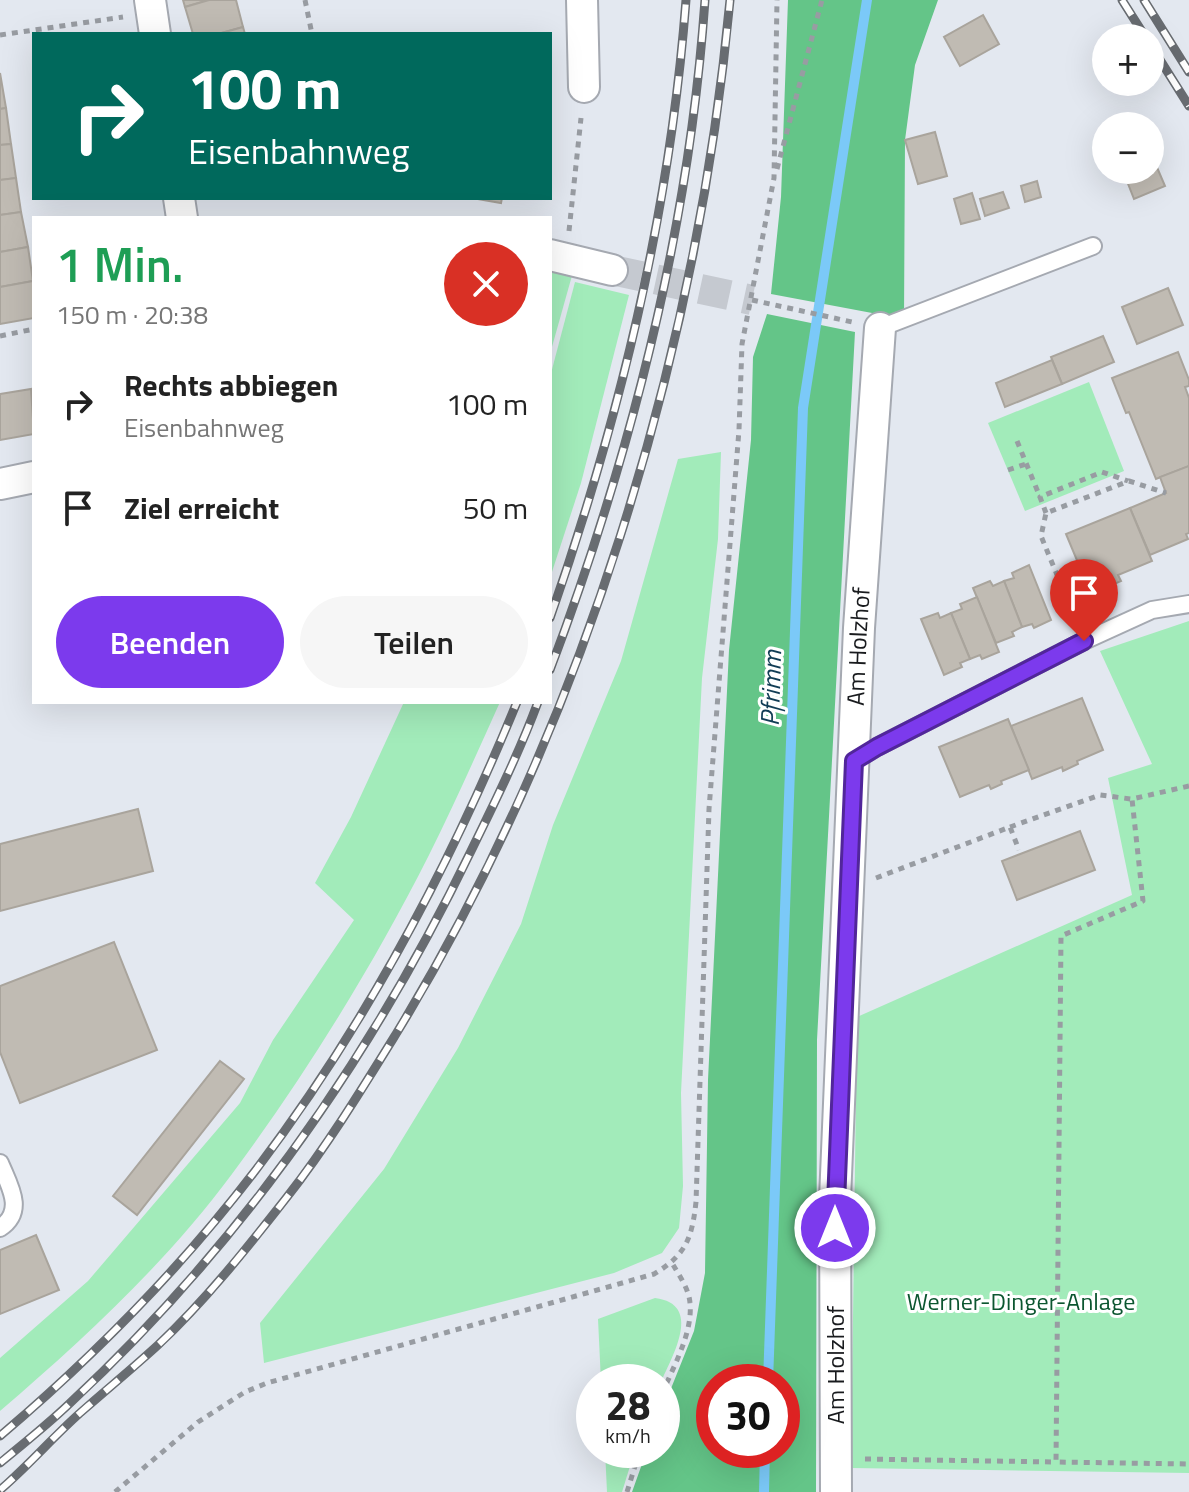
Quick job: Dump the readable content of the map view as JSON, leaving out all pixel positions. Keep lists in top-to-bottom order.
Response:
{
  "streets": {
    "street": ["Am Holzhof"]
  },
  "water": ["Pfrimm"],
  "parks": ["Werner-Dinger-Anlage"],
  "page": {
    "map_buttons": ["+", "−"],
    "turn": ["100 m", "Eisenbahnweg"],
    "heading": ["1 Min.", "150 m · 20:38"],
    "list": [
      {
        "name": "Rechts abbiegen",
        "note": "Eisenbahnweg",
        "value": "100 m"
      },
      {
        "name": "Ziel erreicht",
        "value": "50 m"
      }
    ],
    "buttons": ["Beenden", "Teilen"],
    "speed": "28 km/h",
    "limit": "30"
  }
}
